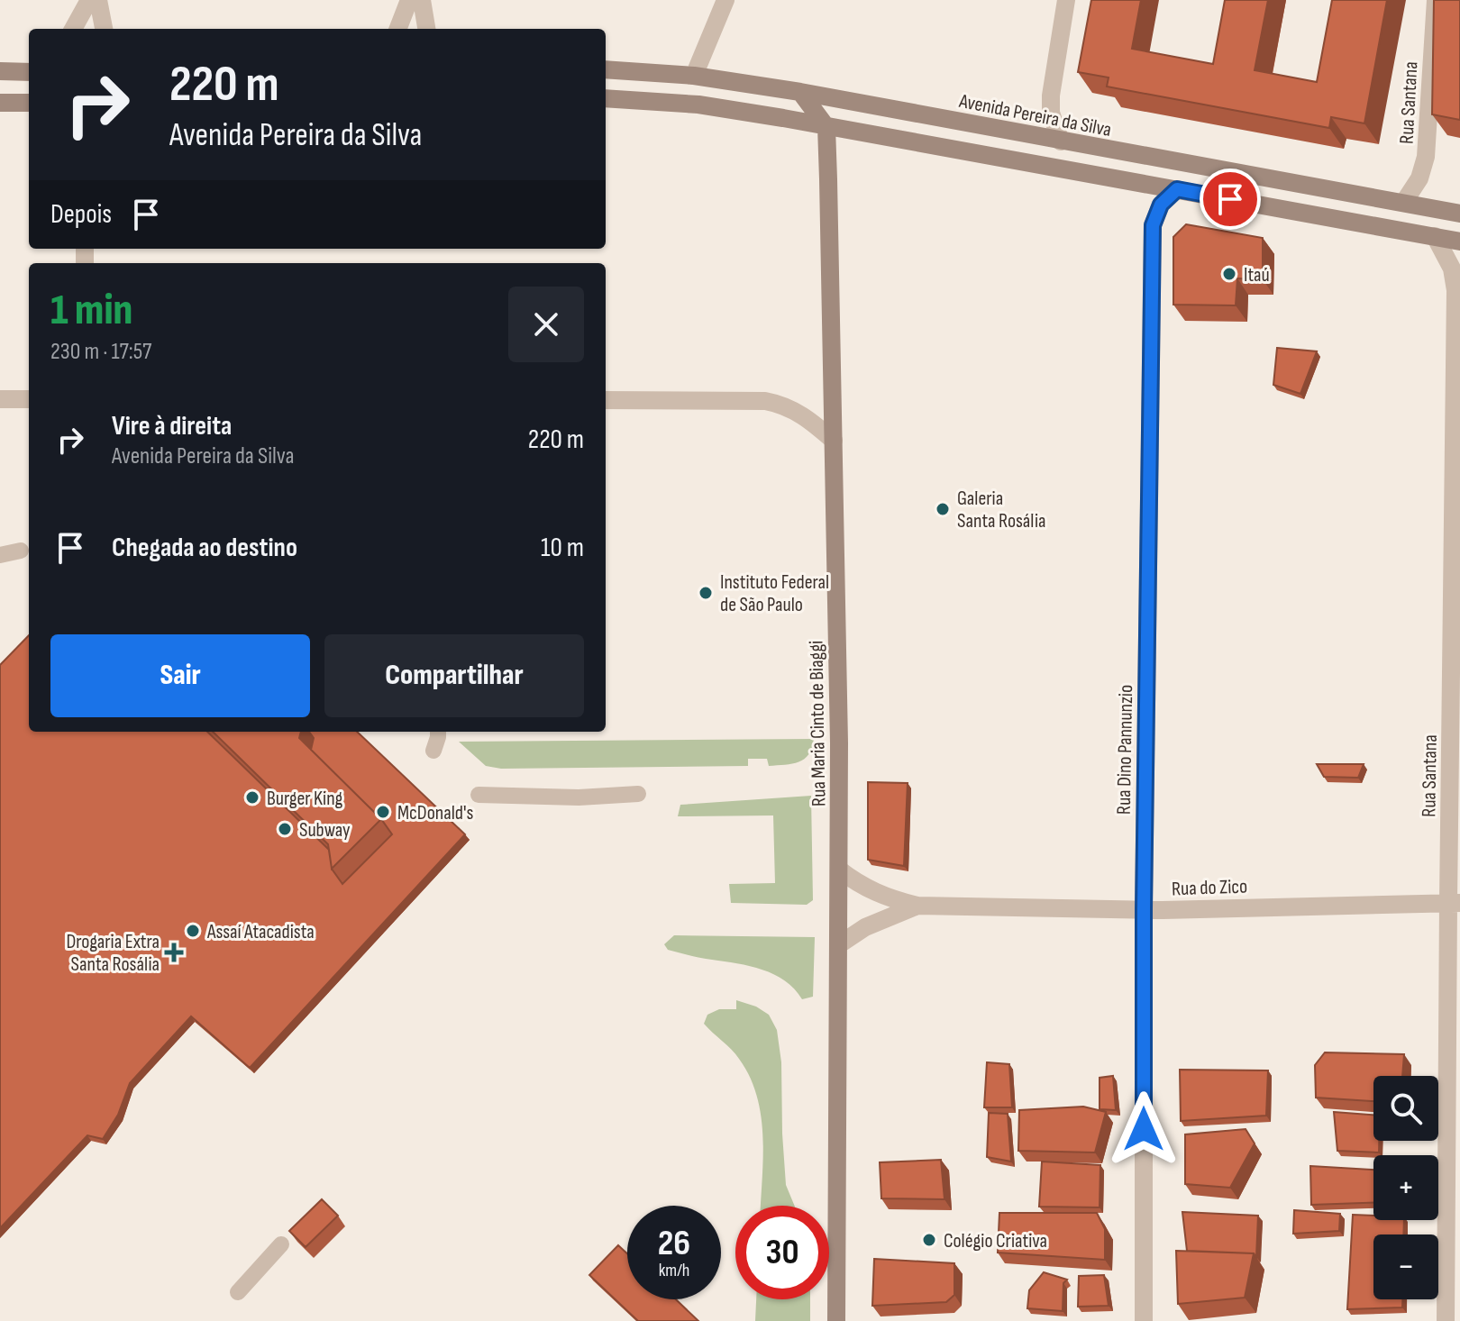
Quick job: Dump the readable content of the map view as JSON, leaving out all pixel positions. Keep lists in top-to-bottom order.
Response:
{
  "streets": {
    "main road": ["Avenida Pereira da Silva", "Rua Maria Cinto de Biaggi"],
    "street": ["Rua Santana", "Rua Dino Pannunzio", "Rua do Zico"]
  },
  "crossings": [
    ["Rua Santana", "Avenida Pereira da Silva"],
    ["Rua Santana", "Rua do Zico"],
    ["Rua Maria Cinto de Biaggi", "Rua do Zico"],
    ["Rua Dino Pannunzio", "Rua do Zico"]
  ],
  "places": {
    "other": [
      "Itaú",
      "Galeria Santa Rosália",
      "Instituto Federal de São Paulo",
      "Burger King",
      "McDonald's",
      "Subway",
      "Assaí Atacadista",
      "Colégio Criativa"
    ],
    "health": ["Drogaria Extra Santa Rosália"]
  },
  "page": {
    "turn": ["220 m", "Avenida Pereira da Silva"],
    "then": "Depois",
    "heading": ["1 min", "230 m · 17:57"],
    "list": [
      {
        "name": "Vire à direita",
        "note": "Avenida Pereira da Silva",
        "value": "220 m"
      },
      {
        "name": "Chegada ao destino",
        "value": "10 m"
      }
    ],
    "buttons": ["Sair", "Compartilhar"],
    "map_buttons": ["+", "−"],
    "speed": "26 km/h",
    "limit": "30"
  }
}
